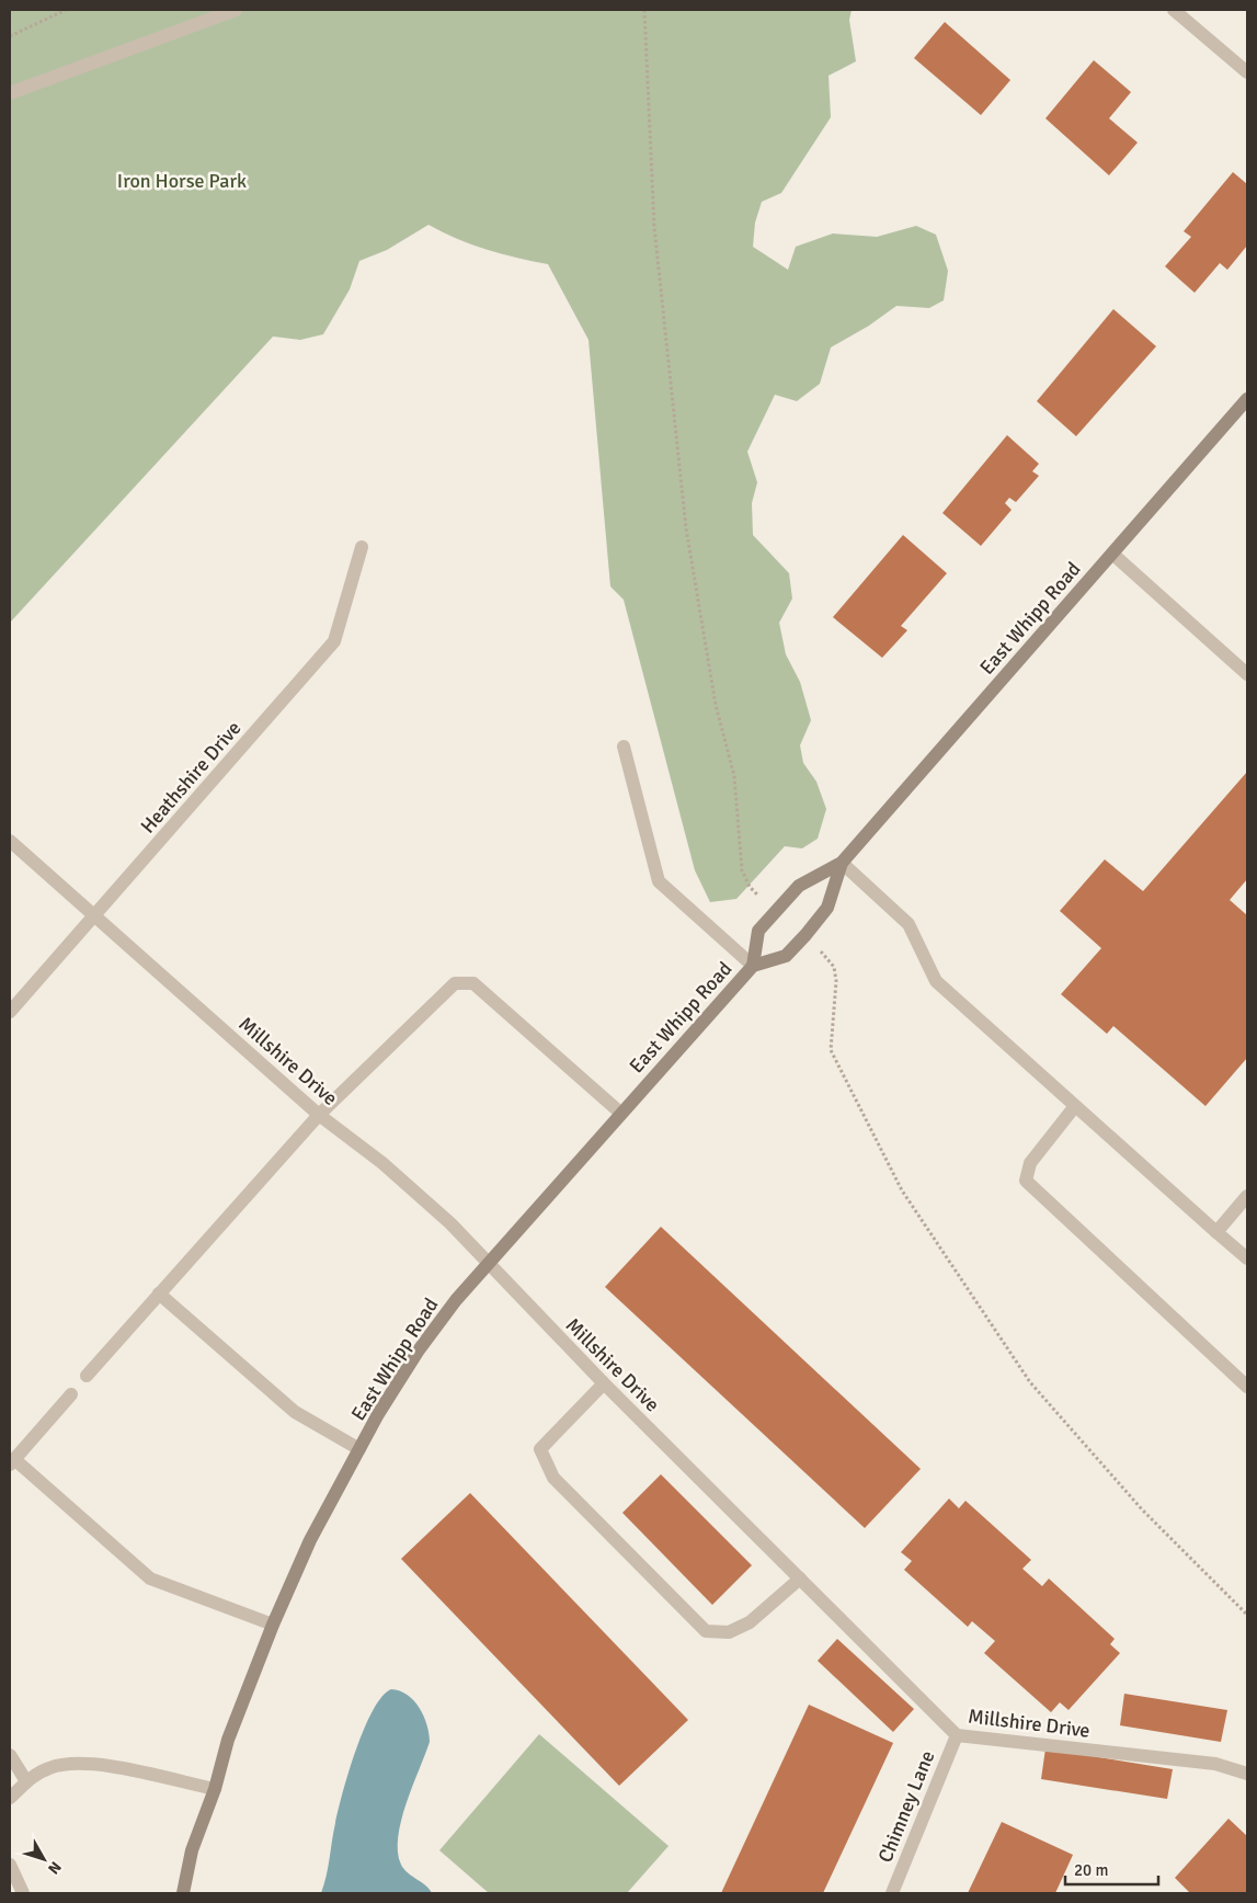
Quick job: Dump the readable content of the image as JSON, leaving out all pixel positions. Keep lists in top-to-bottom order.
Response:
{
  "streets": {
    "main road": ["East Whipp Road"],
    "street": ["Heathshire Drive", "Millshire Drive", "Chimney Lane"]
  },
  "crossings": [
    ["East Whipp Road", "Millshire Drive"],
    ["Heathshire Drive", "Millshire Drive"],
    ["Millshire Drive", "Chimney Lane"]
  ],
  "parks": ["Iron Horse Park"],
  "scale_bar": "20 m",
  "north": "bottom right"
}
